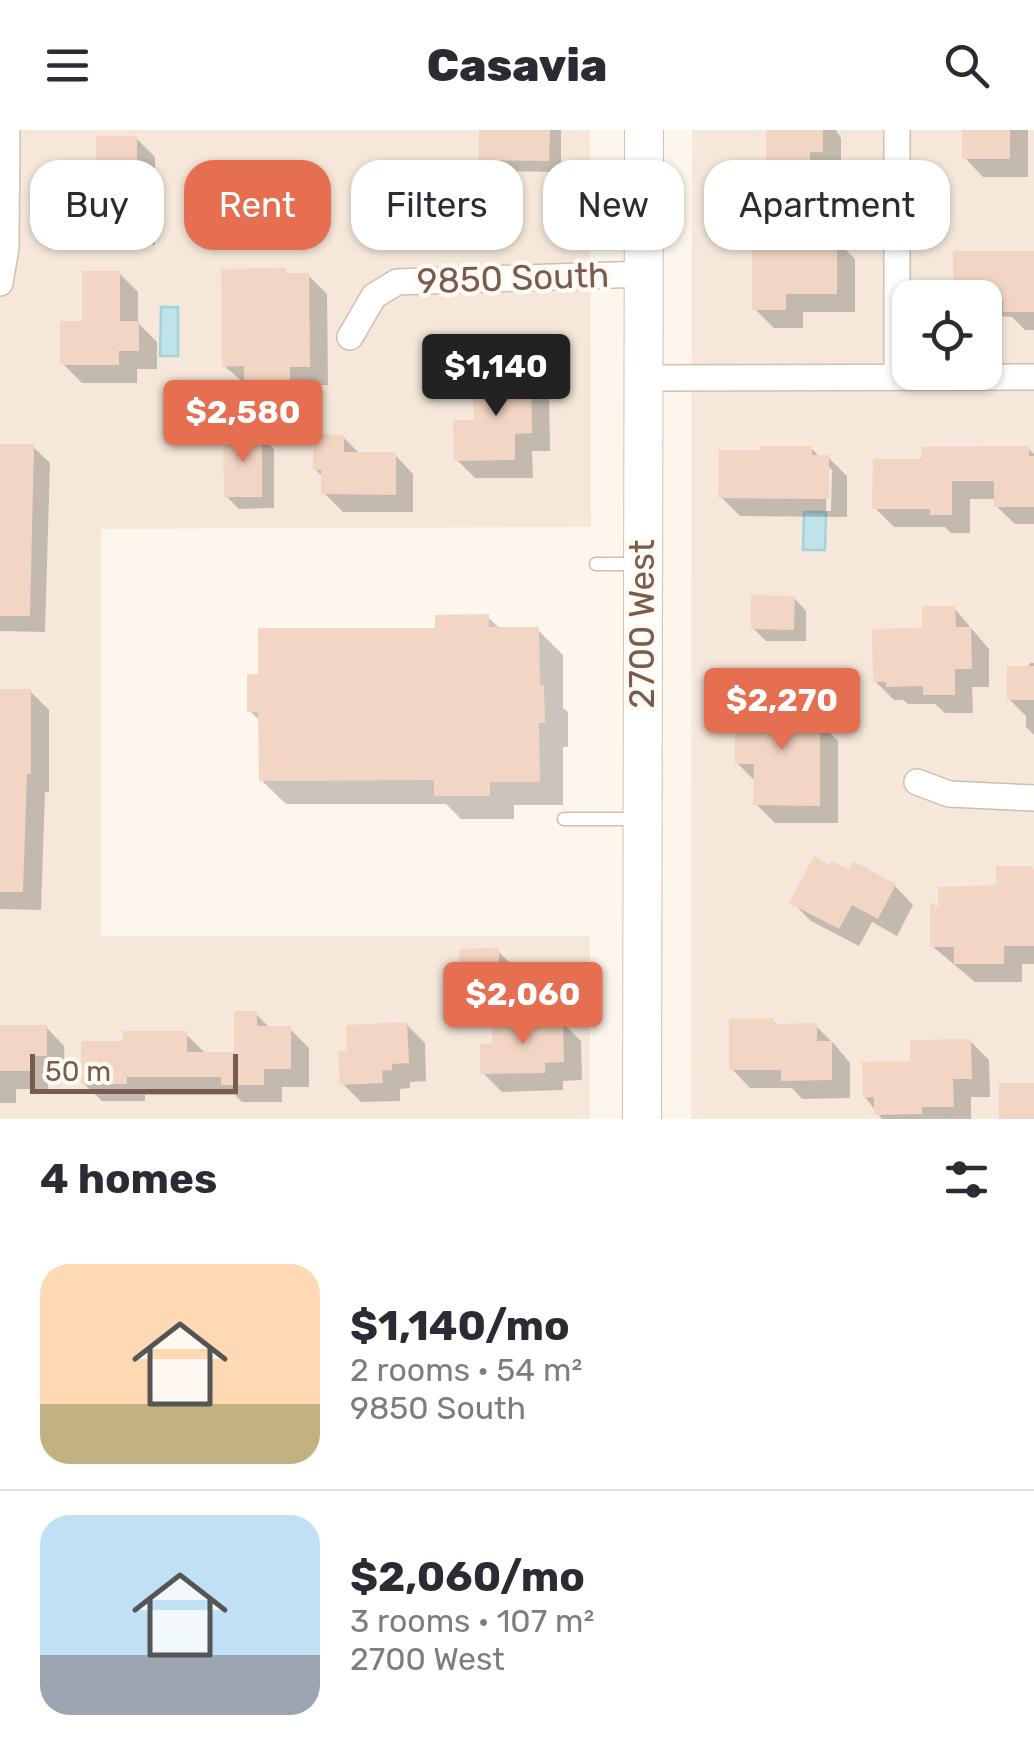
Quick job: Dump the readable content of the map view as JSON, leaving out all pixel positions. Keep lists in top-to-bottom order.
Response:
{
  "streets": {
    "main road": ["2700 West"],
    "street": ["9850 South"]
  },
  "crossings": [
    ["9850 South", "2700 West"]
  ],
  "scale_bar": "50 m",
  "page": {
    "header": "Casavia",
    "chip": [
      "Buy",
      "Rent",
      "Filters",
      "New",
      "Apartment"
    ],
    "price": [
      "$1,140",
      "$2,580",
      "$2,270",
      "$2,060"
    ],
    "scale": "50 m",
    "heading": "4 homes",
    "list": [
      {
        "name": "$1,140/mo",
        "note": "2 rooms · 54 m² · 9850 South"
      },
      {
        "name": "$2,060/mo",
        "note": "3 rooms · 107 m² · 2700 West"
      }
    ]
  }
}
